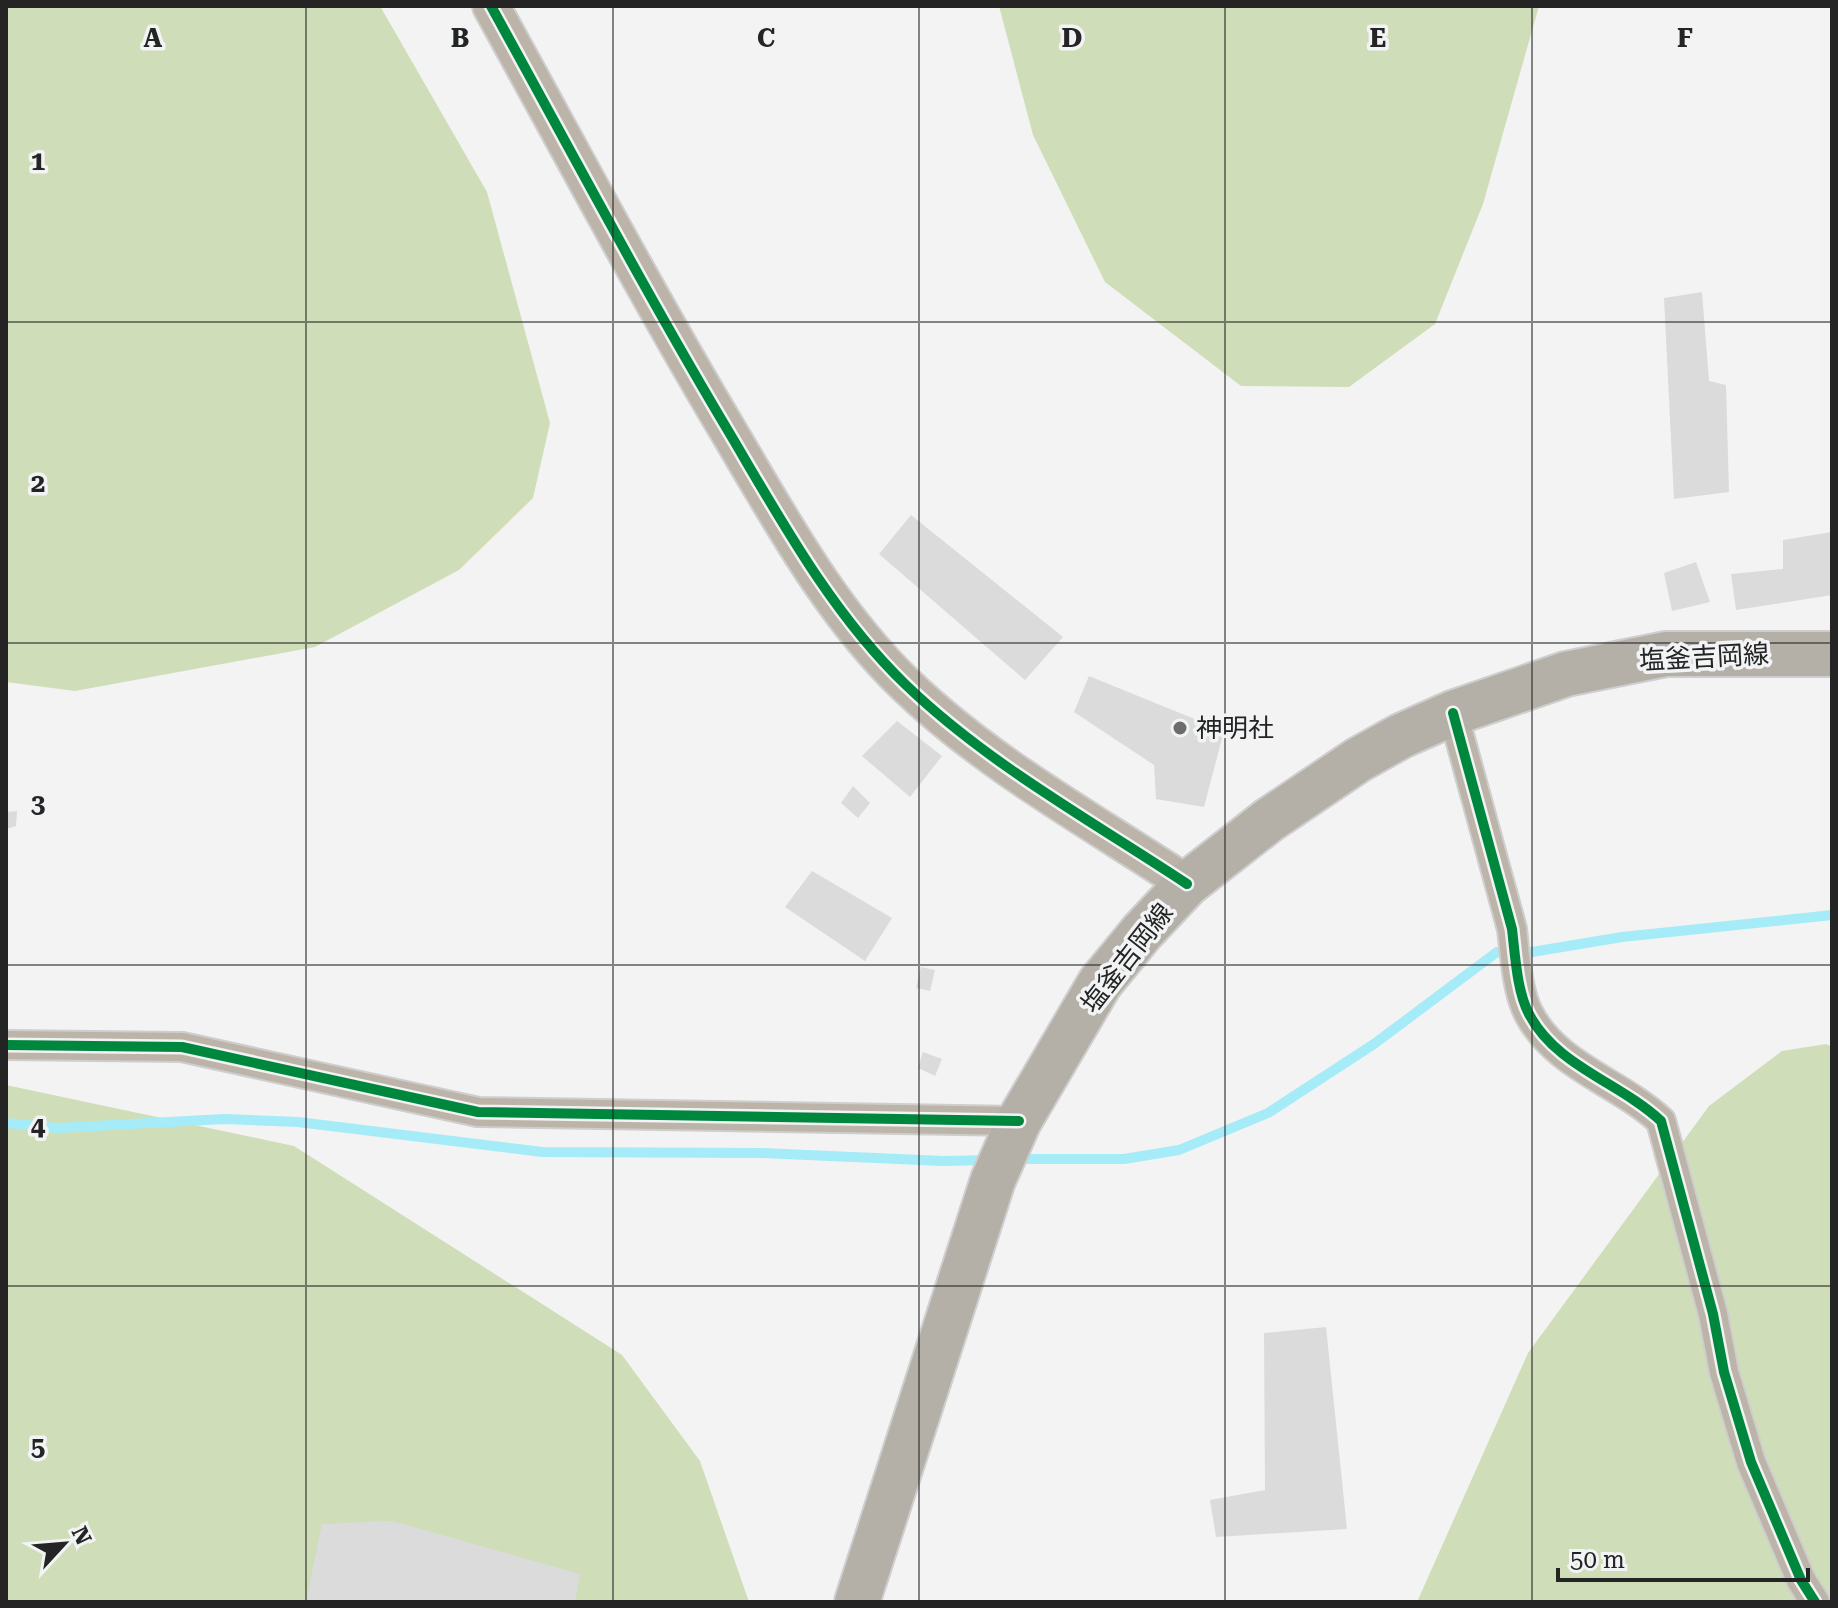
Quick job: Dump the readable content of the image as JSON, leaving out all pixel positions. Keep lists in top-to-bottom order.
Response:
{
  "streets": {
    "main road": ["塩釜吉岡線"]
  },
  "places": ["神明社"],
  "scale_bar": "50 m",
  "north": "top right",
  "grid": {
    "columns": [
      "A",
      "B",
      "C",
      "D",
      "E",
      "F"
    ],
    "rows": [
      "1",
      "2",
      "3",
      "4",
      "5"
    ]
  }
}
